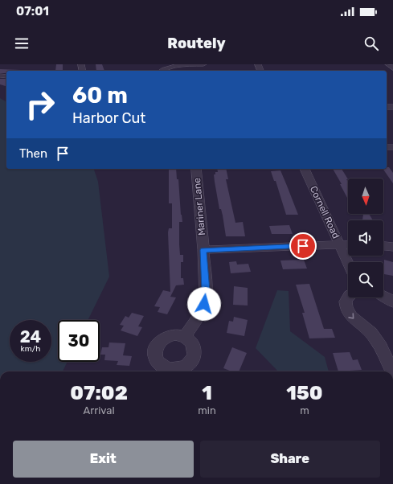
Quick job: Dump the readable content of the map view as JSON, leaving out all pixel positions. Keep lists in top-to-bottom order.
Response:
{
  "streets": {
    "street": ["Mariner Lane", "Cornell Road"]
  },
  "north": "bottom",
  "page": {
    "status": "07:01",
    "header": "Routely",
    "turn": ["60 m", "Harbor Cut"],
    "then": "Then",
    "speed": "24 km/h",
    "limit": "30",
    "eta": [
      "07:02",
      "Arrival",
      "1",
      "min",
      "150",
      "m"
    ],
    "buttons": ["Exit", "Share"]
  }
}
